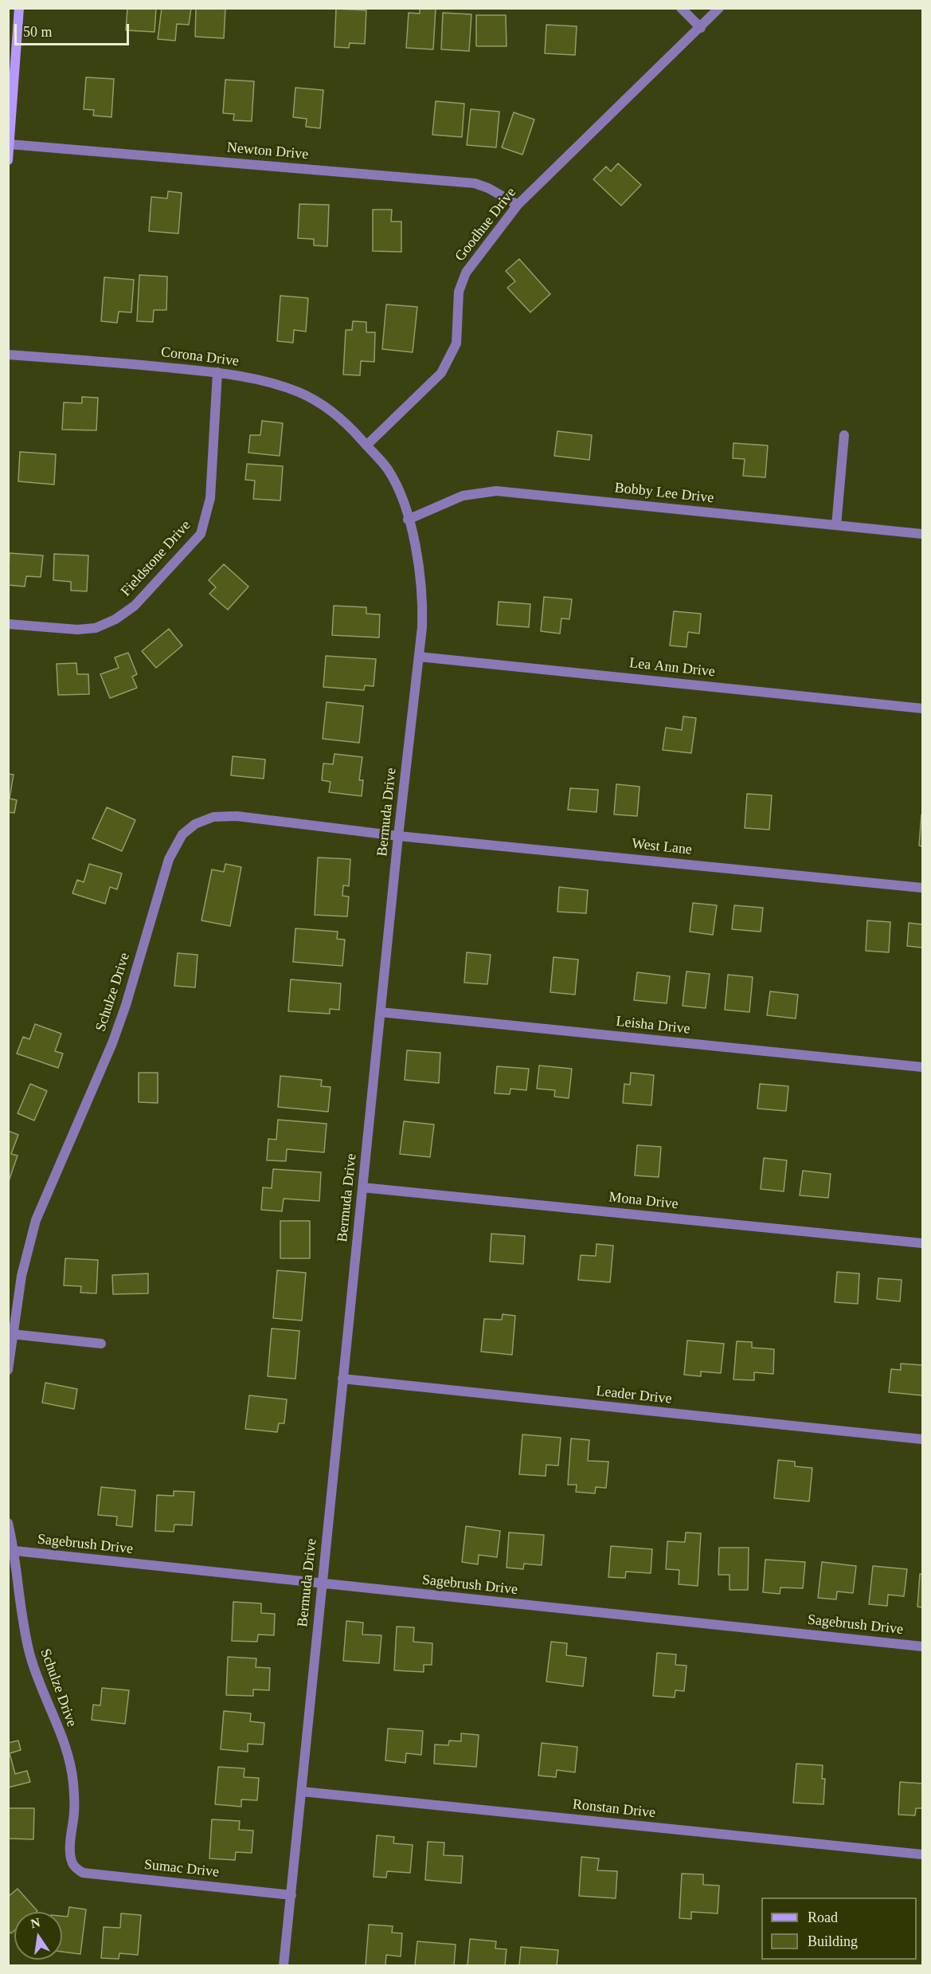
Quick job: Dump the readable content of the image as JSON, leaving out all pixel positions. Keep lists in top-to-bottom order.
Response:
{
  "streets": {
    "street": [
      "Newton Drive",
      "Goodhue Drive",
      "Corona Drive",
      "Bobby Lee Drive",
      "Fieldstone Drive",
      "Lea Ann Drive",
      "Bermuda Drive",
      "West Lane",
      "Schulze Drive",
      "Leisha Drive",
      "Mona Drive",
      "Leader Drive",
      "Sagebrush Drive",
      "Ronstan Drive",
      "Sumac Drive"
    ]
  },
  "crossings": [
    ["Newton Drive", "Goodhue Drive"],
    ["Goodhue Drive", "Corona Drive"],
    ["Goodhue Drive", "Bermuda Drive"],
    ["Corona Drive", "Fieldstone Drive"],
    ["Corona Drive", "Bermuda Drive"],
    ["Bobby Lee Drive", "Bermuda Drive"],
    ["Lea Ann Drive", "Bermuda Drive"],
    ["Bermuda Drive", "West Lane"],
    ["Bermuda Drive", "Schulze Drive"],
    ["Bermuda Drive", "Leisha Drive"],
    ["Bermuda Drive", "Mona Drive"],
    ["Bermuda Drive", "Leader Drive"],
    ["Bermuda Drive", "Sagebrush Drive"],
    ["Bermuda Drive", "Ronstan Drive"],
    ["Bermuda Drive", "Sumac Drive"],
    ["West Lane", "Schulze Drive"],
    ["Schulze Drive", "Sagebrush Drive"],
    ["Schulze Drive", "Sumac Drive"]
  ],
  "legend": ["Road", "Building"],
  "scale_bar": "50 m",
  "north": "top"
}
